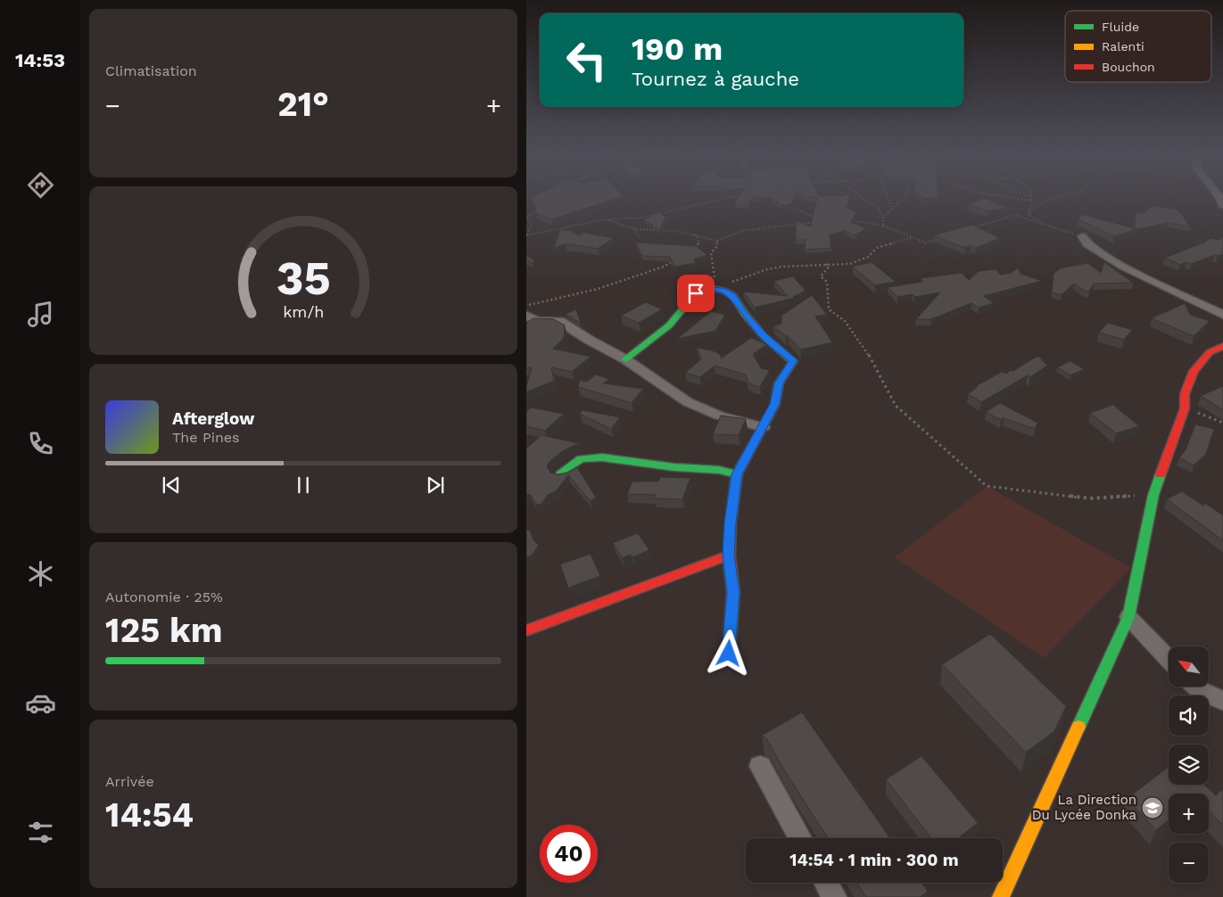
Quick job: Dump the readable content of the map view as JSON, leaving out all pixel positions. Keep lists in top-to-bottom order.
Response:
{
  "places": {
    "school or university": ["La Direction Du Lycée Donka"]
  },
  "legend": ["Fluide", "Ralenti", "Bouchon"],
  "north": "top left",
  "page": {
    "tabs": "14:53",
    "tile": [
      "Climatisation",
      ["Autonomie · 25%", "125 km"],
      ["Arrivée", "14:54"]
    ],
    "turn": ["190 m", "Tournez à gauche"],
    "heat": ["−", "21°", "+"],
    "song": ["Afterglow", "The Pines"],
    "map_buttons": ["+", "−"],
    "limit": "40",
    "trip": "14:54 · 1 min · 300 m",
    "gauge": ["35", "km/h"]
  }
}
